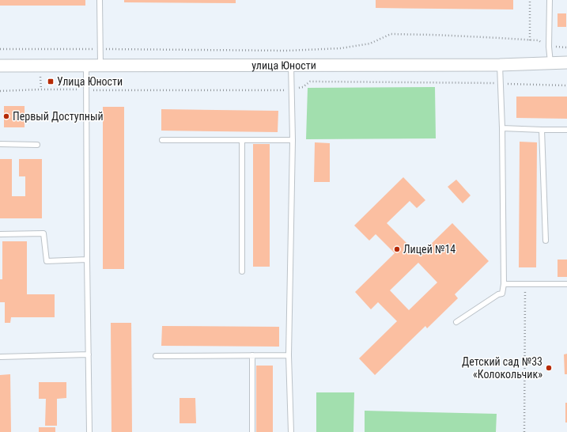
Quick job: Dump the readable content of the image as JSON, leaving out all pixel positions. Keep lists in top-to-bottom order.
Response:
{
  "streets": {
    "street": ["улица Юности"]
  },
  "places": {
    "transit": ["Улица Юности"],
    "other": ["Первый Доступный", "Лицей №14", "Детский сад №33 «Колокольчик»"]
  }
}
